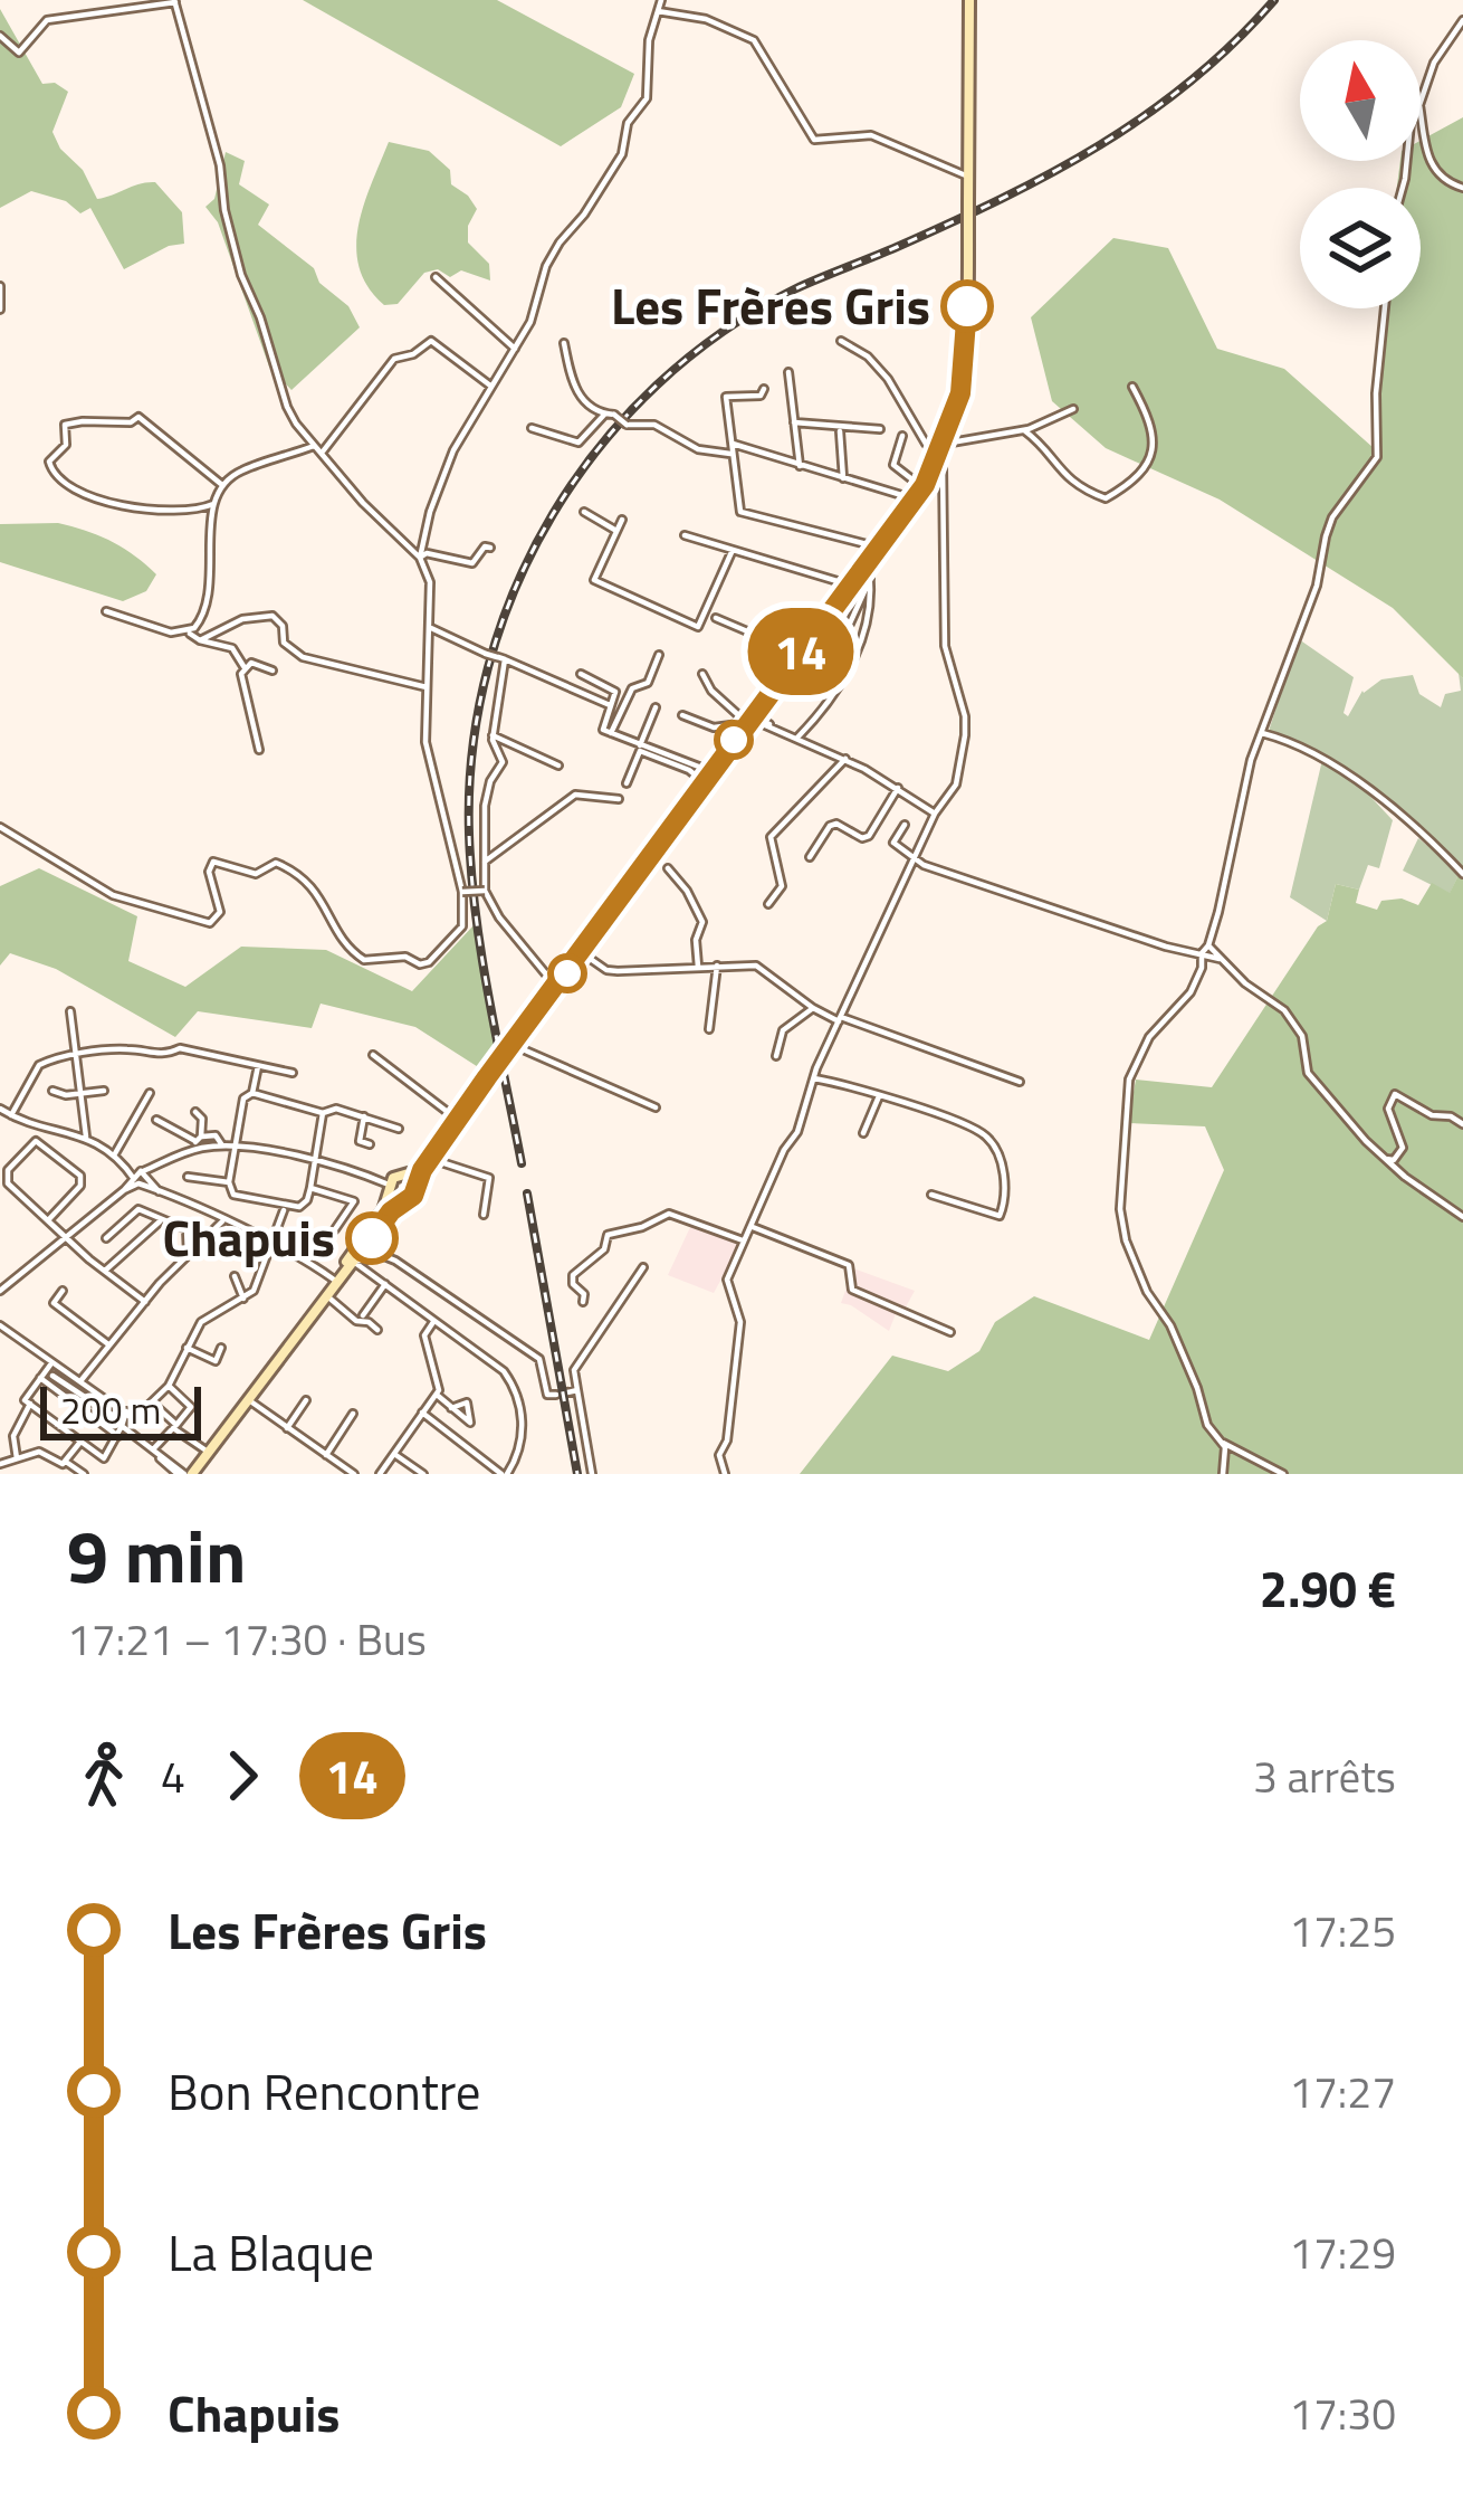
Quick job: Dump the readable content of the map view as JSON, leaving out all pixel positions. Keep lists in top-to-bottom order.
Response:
{
  "places": ["Les Frères Gris", "Chapuis"],
  "lines": ["bus line 14"],
  "scale_bar": "200 m",
  "north": "top",
  "page": {
    "on_map": "14",
    "scale": "200 m",
    "heading": ["9 min", "17:21 – 17:30 · Bus", "2.90 €"],
    "legs": ["4", "14", "3 arrêts"],
    "list": [
      {
        "name": "Les Frères Gris",
        "value": "17:25"
      },
      {
        "name": "Bon Rencontre",
        "value": "17:27"
      },
      {
        "name": "La Blaque",
        "value": "17:29"
      },
      {
        "name": "Chapuis",
        "value": "17:30"
      }
    ]
  }
}
